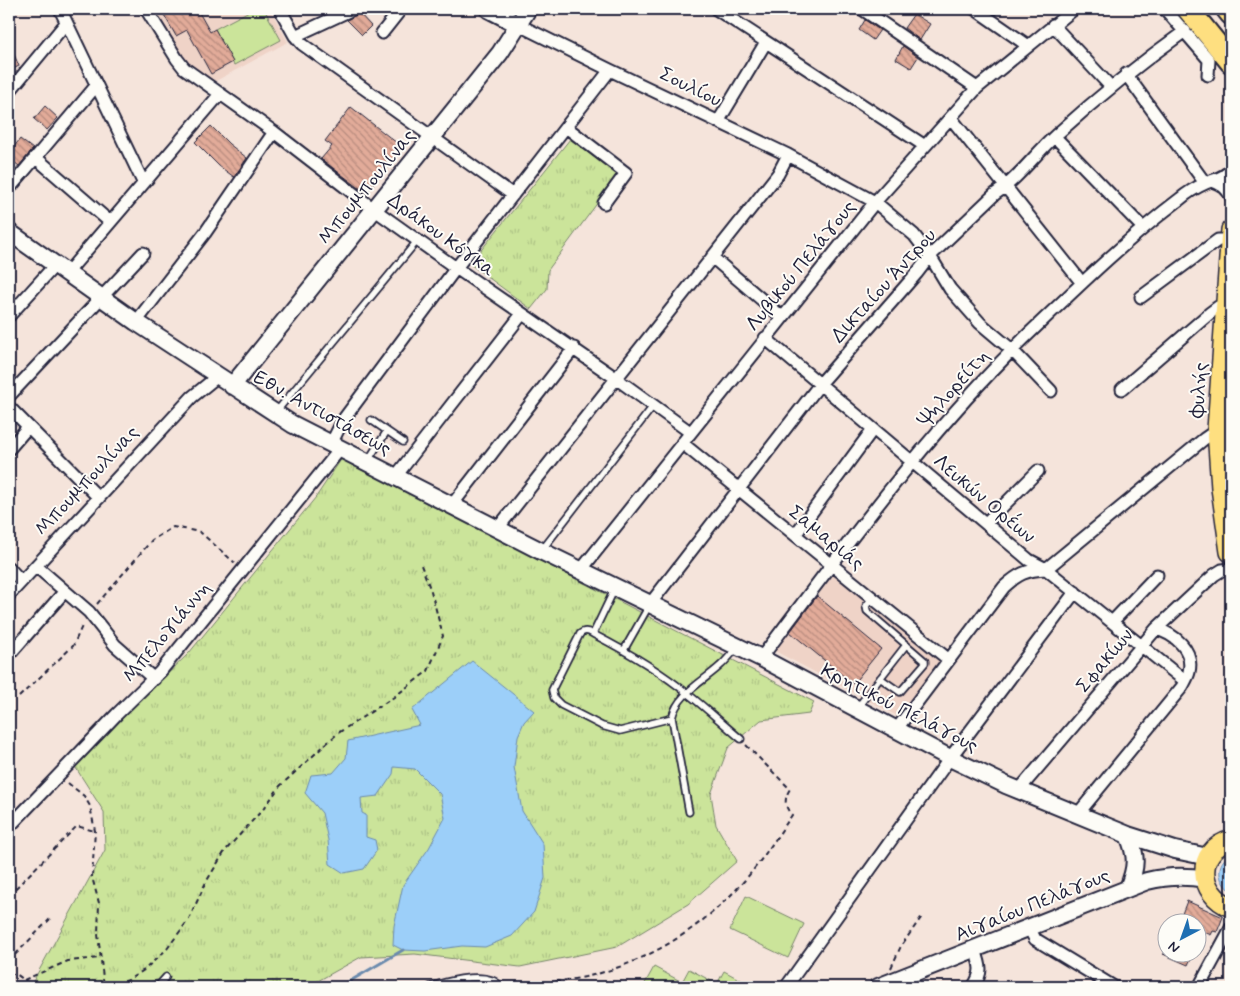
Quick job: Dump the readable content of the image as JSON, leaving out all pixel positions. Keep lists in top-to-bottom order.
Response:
{
  "streets": {
    "main road": ["Φυλής"],
    "street": [
      "Σουλίου",
      "Μπουμπουλίνας",
      "Δράκου Κόγκα",
      "Λυβικού Πελάγους",
      "Δικταίου Άντρου",
      "Ψηλορείτη",
      "Εθν. Αντιστάσεως",
      "Λευκών Ορέων",
      "Σαμαριάς",
      "Μπελογιάννη",
      "Σφακίων",
      "Κρητικού Πελάγους",
      "Αιγαίου Πελάγους"
    ]
  },
  "crossings": [
    ["Σουλίου", "Μπουμπουλίνας"],
    ["Σουλίου", "Λυβικού Πελάγους"],
    ["Σουλίου", "Δικταίου Άντρου"],
    ["Σουλίου", "Ψηλορείτη"],
    ["Σουλίου", "Μπελογιάννη"],
    ["Μπουμπουλίνας", "Δράκου Κόγκα"],
    ["Μπουμπουλίνας", "Εθν. Αντιστάσεως"],
    ["Δράκου Κόγκα", "Λυβικού Πελάγους"],
    ["Δράκου Κόγκα", "Μπελογιάννη"],
    ["Λυβικού Πελάγους", "Εθν. Αντιστάσεως"],
    ["Λυβικού Πελάγους", "Λευκών Ορέων"],
    ["Λυβικού Πελάγους", "Σαμαριάς"],
    ["Λυβικού Πελάγους", "Κρητικού Πελάγους"],
    ["Δικταίου Άντρου", "Λευκών Ορέων"],
    ["Δικταίου Άντρου", "Σαμαριάς"],
    ["Δικταίου Άντρου", "Κρητικού Πελάγους"],
    ["Ψηλορείτη", "Λευκών Ορέων"],
    ["Ψηλορείτη", "Σαμαριάς"],
    ["Ψηλορείτη", "Κρητικού Πελάγους"],
    ["Φυλής", "Σφακίων"],
    ["Εθν. Αντιστάσεως", "Μπελογιάννη"],
    ["Εθν. Αντιστάσεως", "Κρητικού Πελάγους"],
    ["Λευκών Ορέων", "Σφακίων"],
    ["Σφακίων", "Κρητικού Πελάγους"]
  ],
  "north": "bottom left"
}
